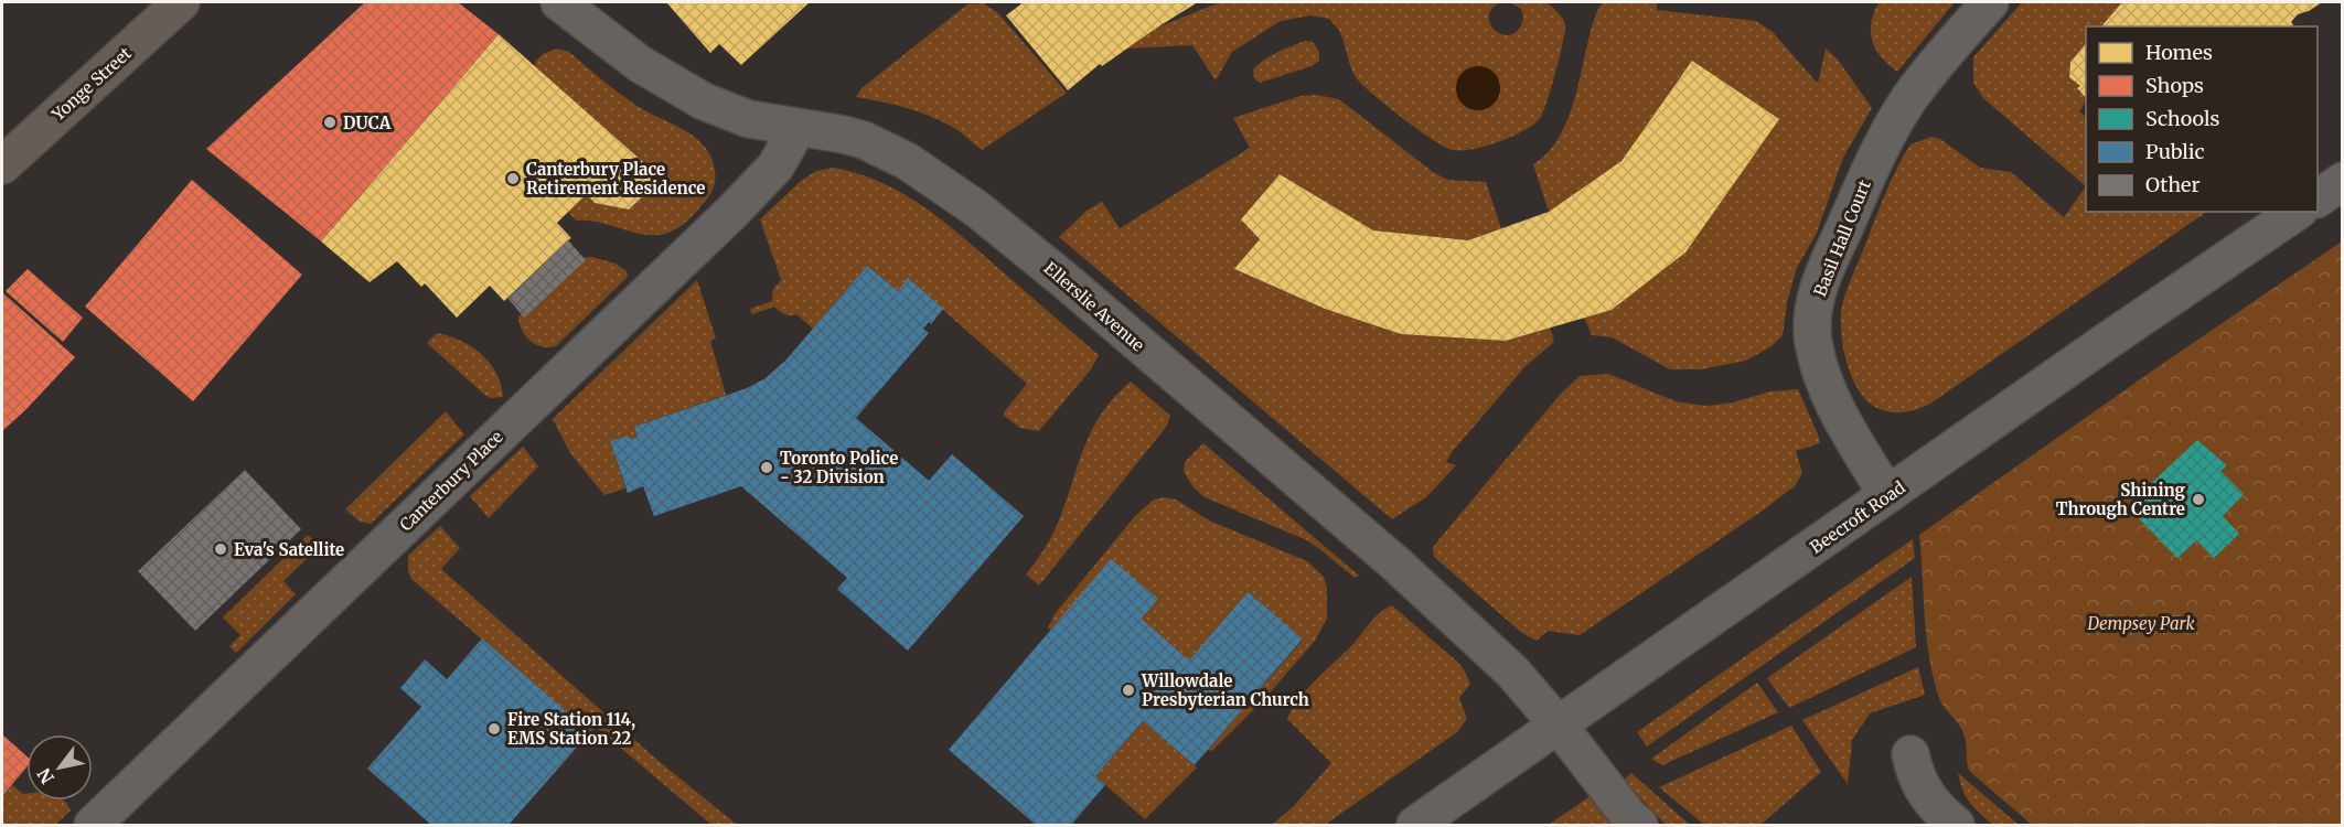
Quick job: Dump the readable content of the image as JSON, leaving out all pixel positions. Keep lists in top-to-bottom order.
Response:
{
  "streets": {
    "main road": ["Yonge Street"],
    "street": [
      "Basil Hall Court",
      "Ellerslie Avenue",
      "Canterbury Place",
      "Beecroft Road"
    ]
  },
  "crossings": [
    ["Basil Hall Court", "Beecroft Road"],
    ["Ellerslie Avenue", "Canterbury Place"],
    ["Ellerslie Avenue", "Beecroft Road"]
  ],
  "parks": ["Dempsey Park"],
  "places": [
    "DUCA",
    "Canterbury Place Retirement Residence",
    "Toronto Police - 32 Division",
    "Shining Through Centre",
    "Eva's Satellite",
    "Willowdale Presbyterian Church",
    "Fire Station 114, EMS Station 22"
  ],
  "legend": [
    "Homes",
    "Shops",
    "Schools",
    "Public",
    "Other"
  ],
  "north": "bottom left"
}
